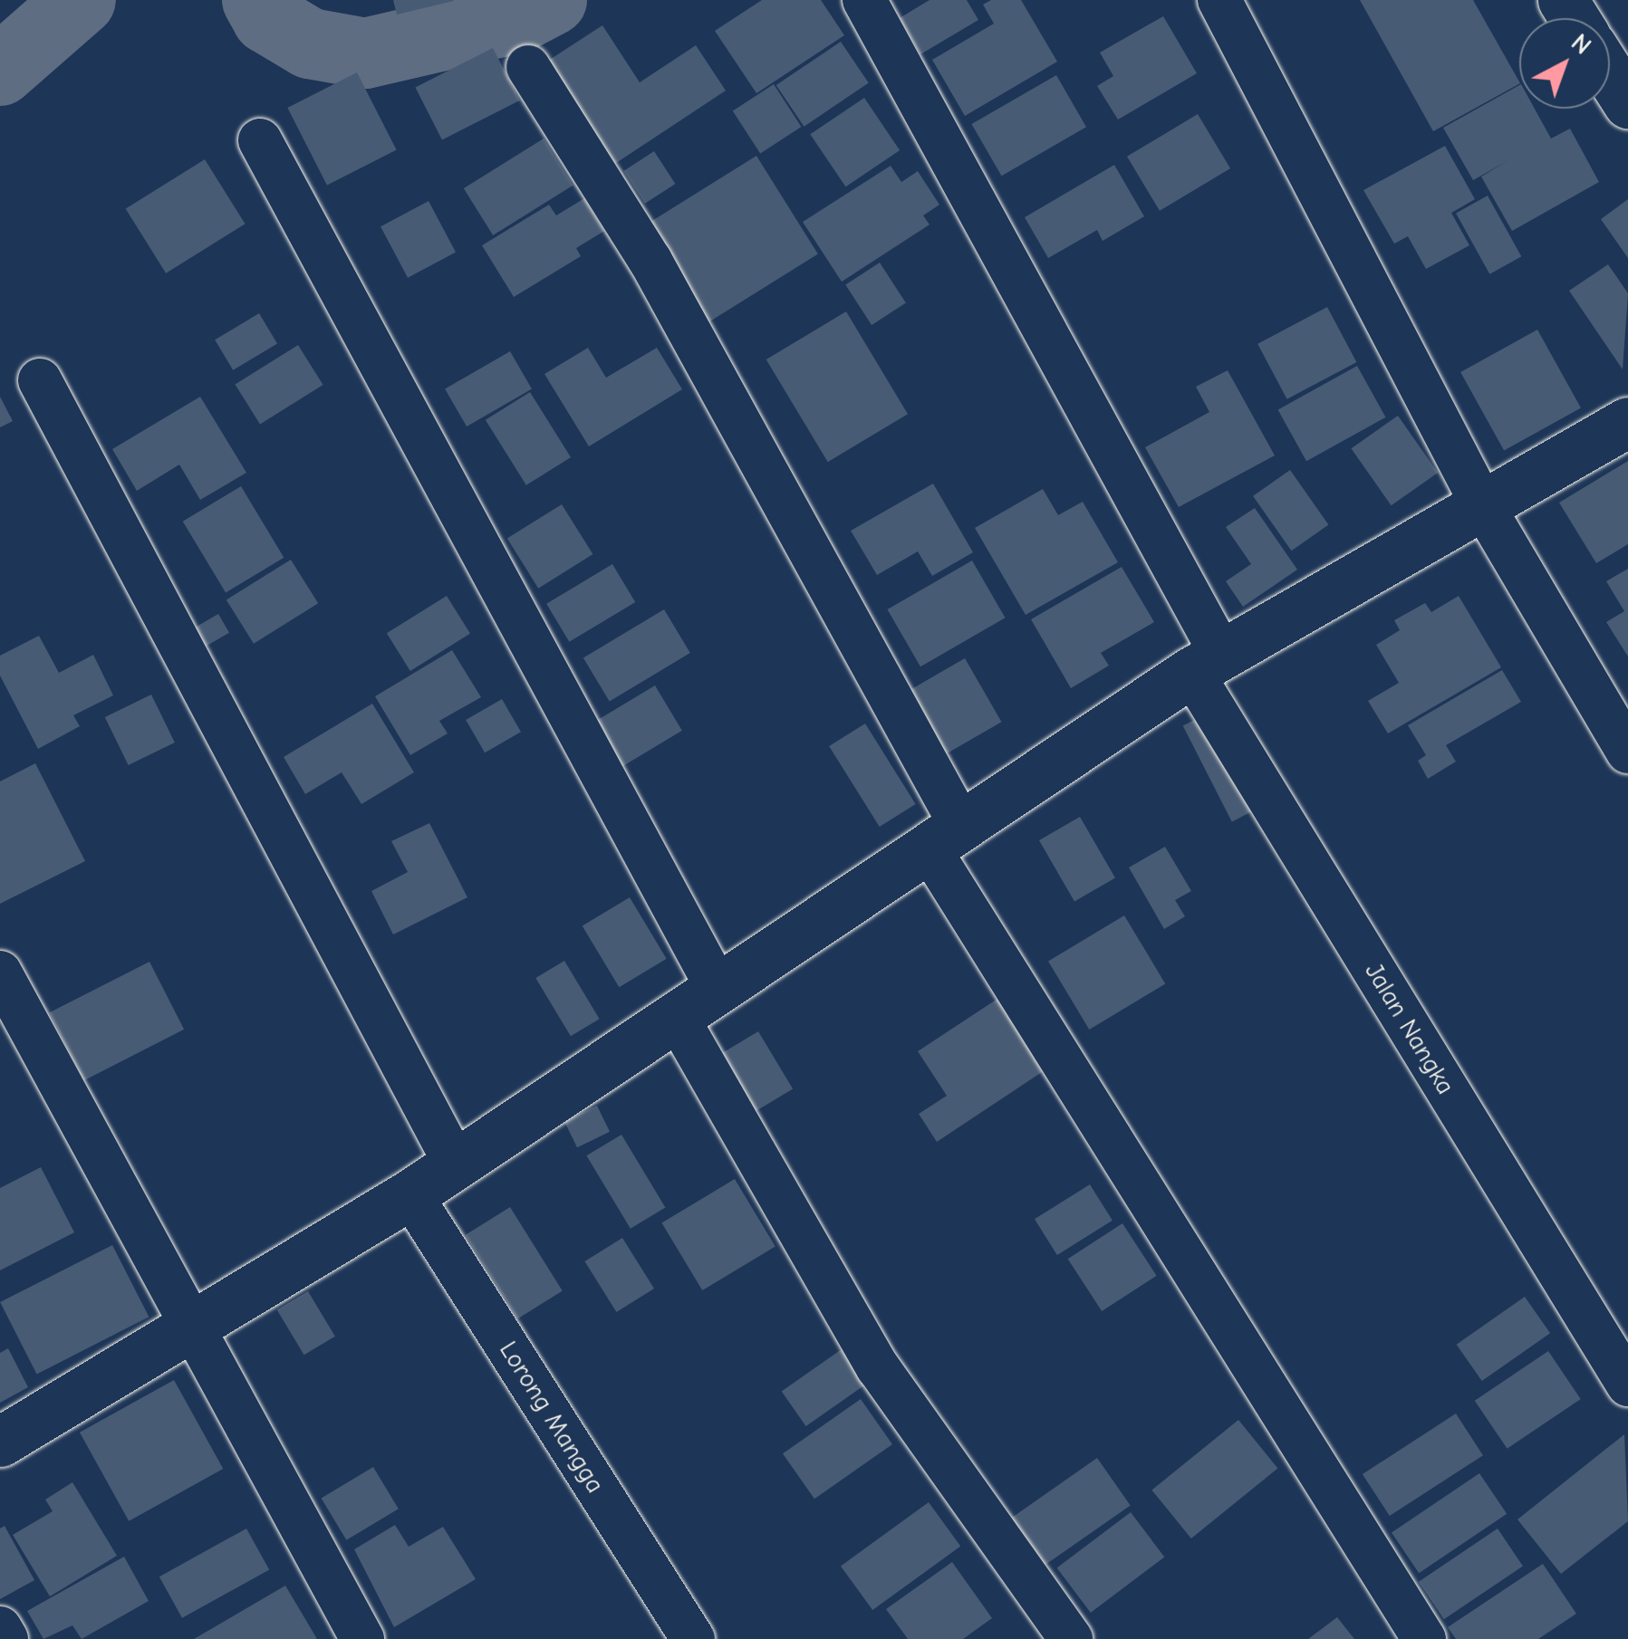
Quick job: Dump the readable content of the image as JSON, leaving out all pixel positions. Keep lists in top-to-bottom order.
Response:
{
  "streets": {
    "street": ["Jalan Nangka", "Lorong Mangga"]
  },
  "north": "top right"
}
